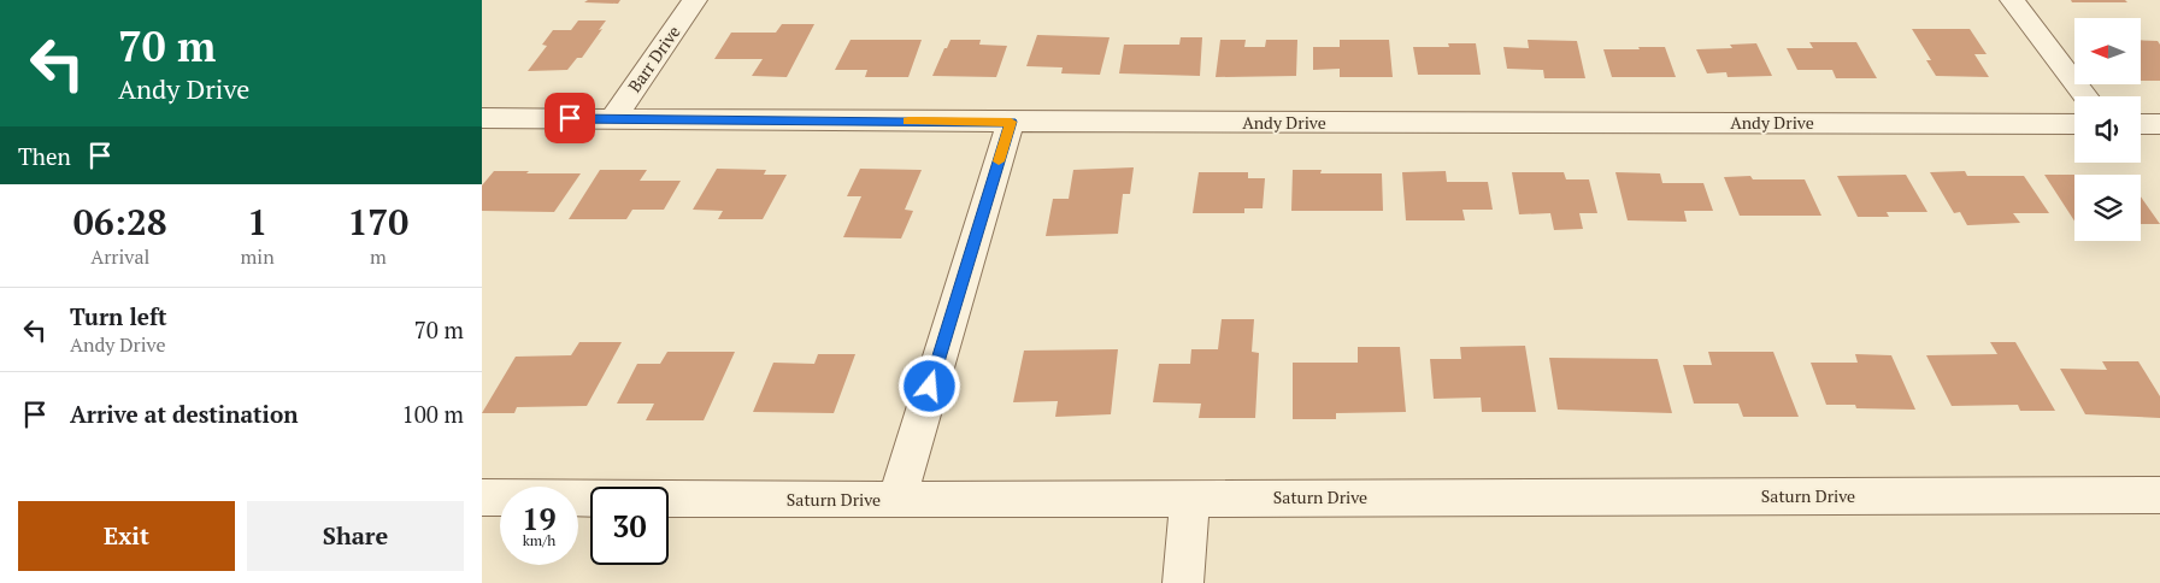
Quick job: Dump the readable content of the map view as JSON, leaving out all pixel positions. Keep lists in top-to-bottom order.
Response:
{
  "streets": {
    "street": ["Barr Drive", "Andy Drive", "Saturn Drive"]
  },
  "crossings": [
    ["Barr Drive", "Andy Drive"]
  ],
  "north": "left",
  "page": {
    "turn": ["70 m", "Andy Drive"],
    "then": "Then",
    "eta": [
      "06:28",
      "Arrival",
      "1",
      "min",
      "170",
      "m"
    ],
    "list": [
      {
        "name": "Turn left",
        "note": "Andy Drive",
        "value": "70 m"
      },
      {
        "name": "Arrive at destination",
        "value": "100 m"
      }
    ],
    "speed": "19 km/h",
    "limit": "30",
    "buttons": ["Exit", "Share"]
  }
}
